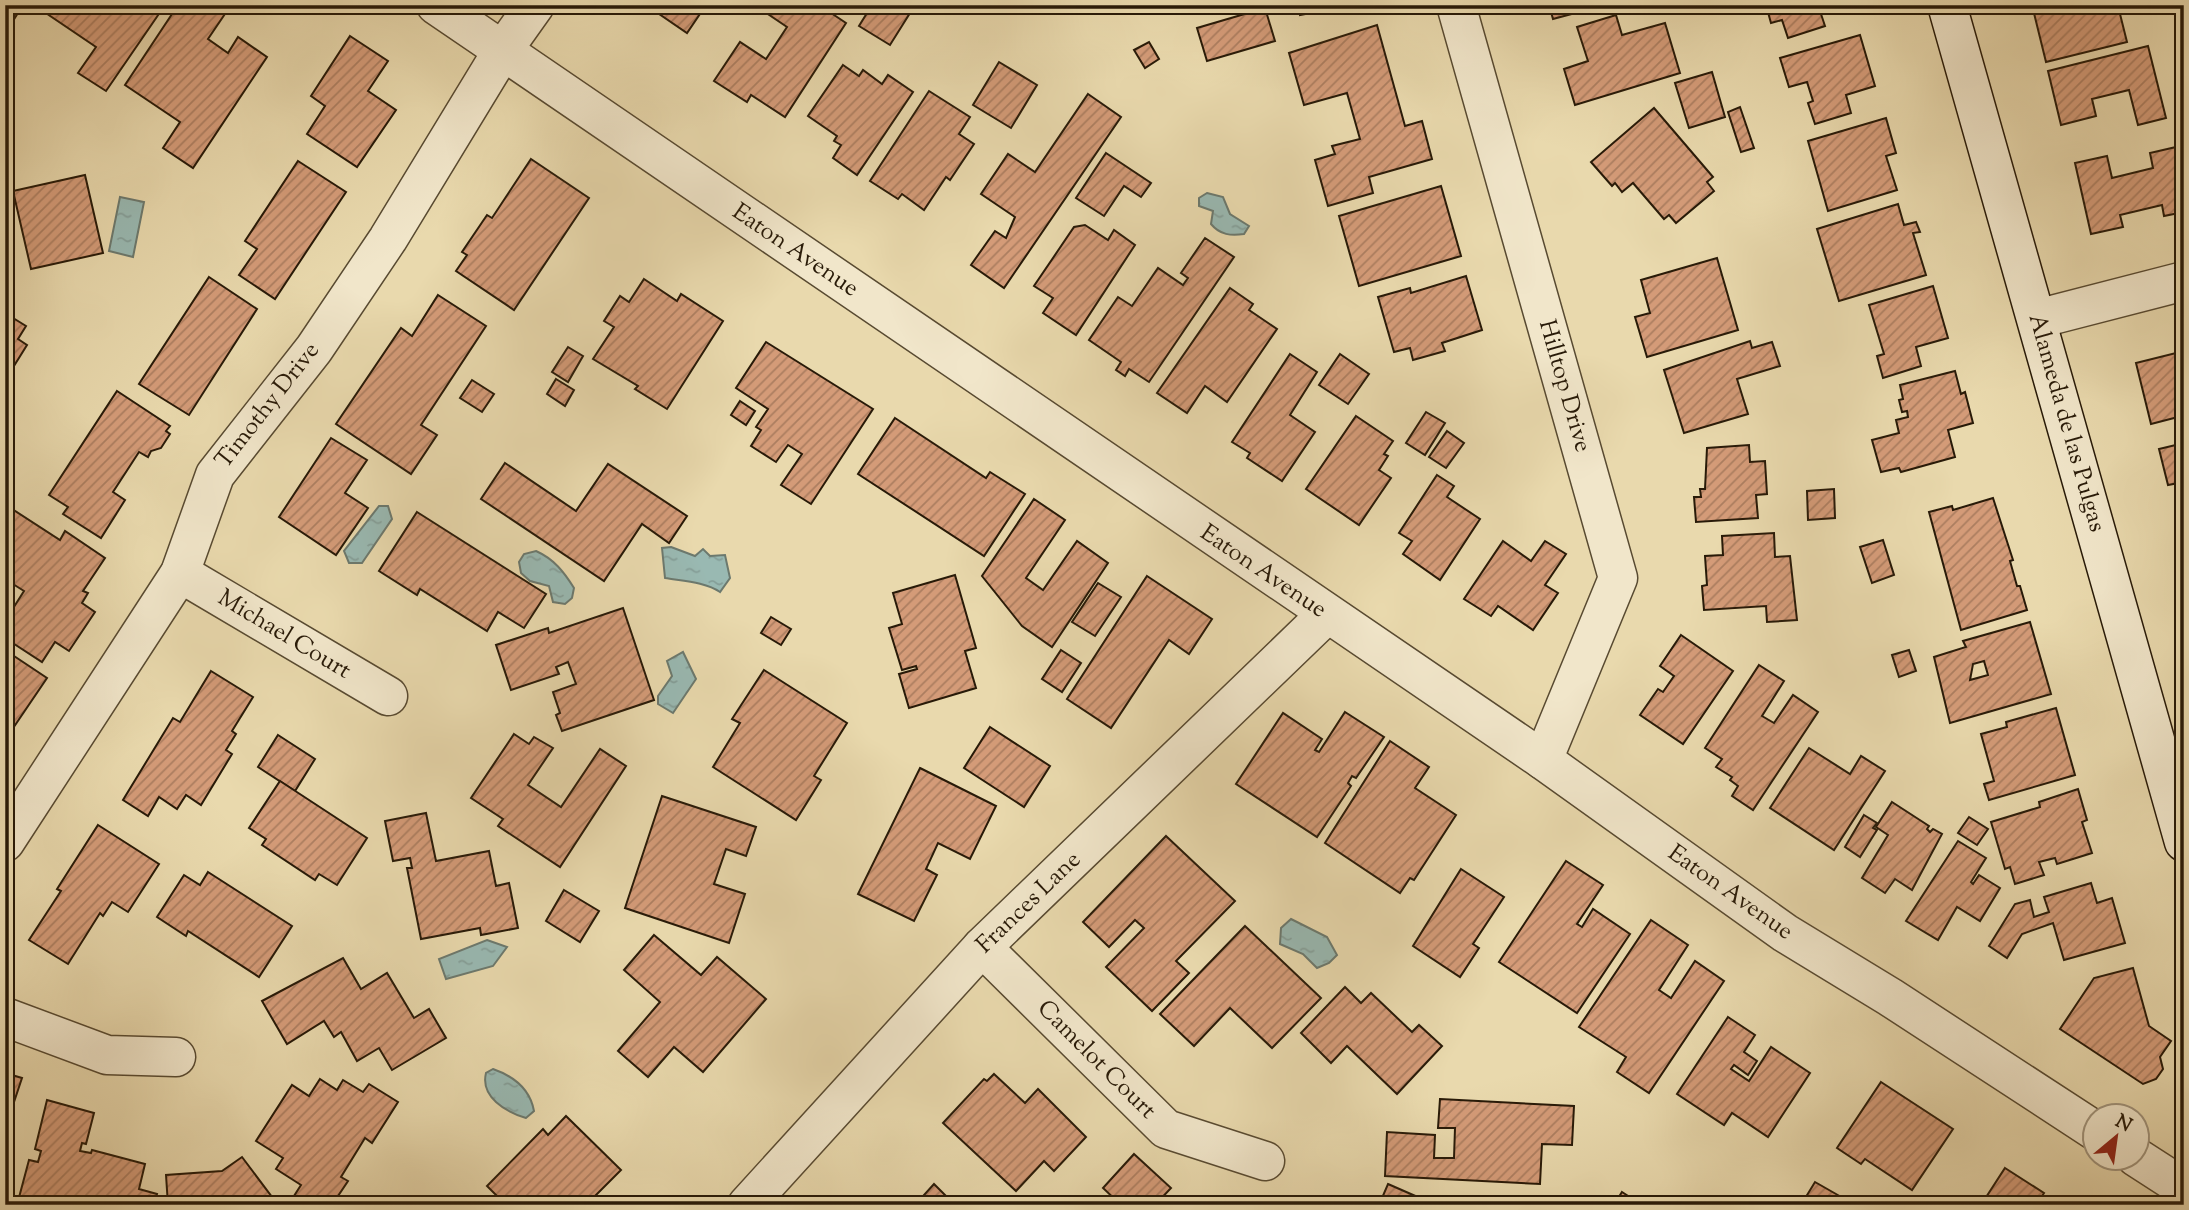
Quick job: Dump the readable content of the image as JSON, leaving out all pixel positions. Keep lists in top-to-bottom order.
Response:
{
  "streets": {
    "street": [
      "Eaton Avenue",
      "Hilltop Drive",
      "Timothy Drive",
      "Alameda de las Pulgas",
      "Michael Court",
      "Frances Lane",
      "Camelot Court"
    ]
  },
  "crossings": [
    ["Eaton Avenue", "Hilltop Drive"],
    ["Eaton Avenue", "Timothy Drive"],
    ["Eaton Avenue", "Frances Lane"],
    ["Timothy Drive", "Michael Court"],
    ["Frances Lane", "Camelot Court"]
  ],
  "north": "top right"
}
